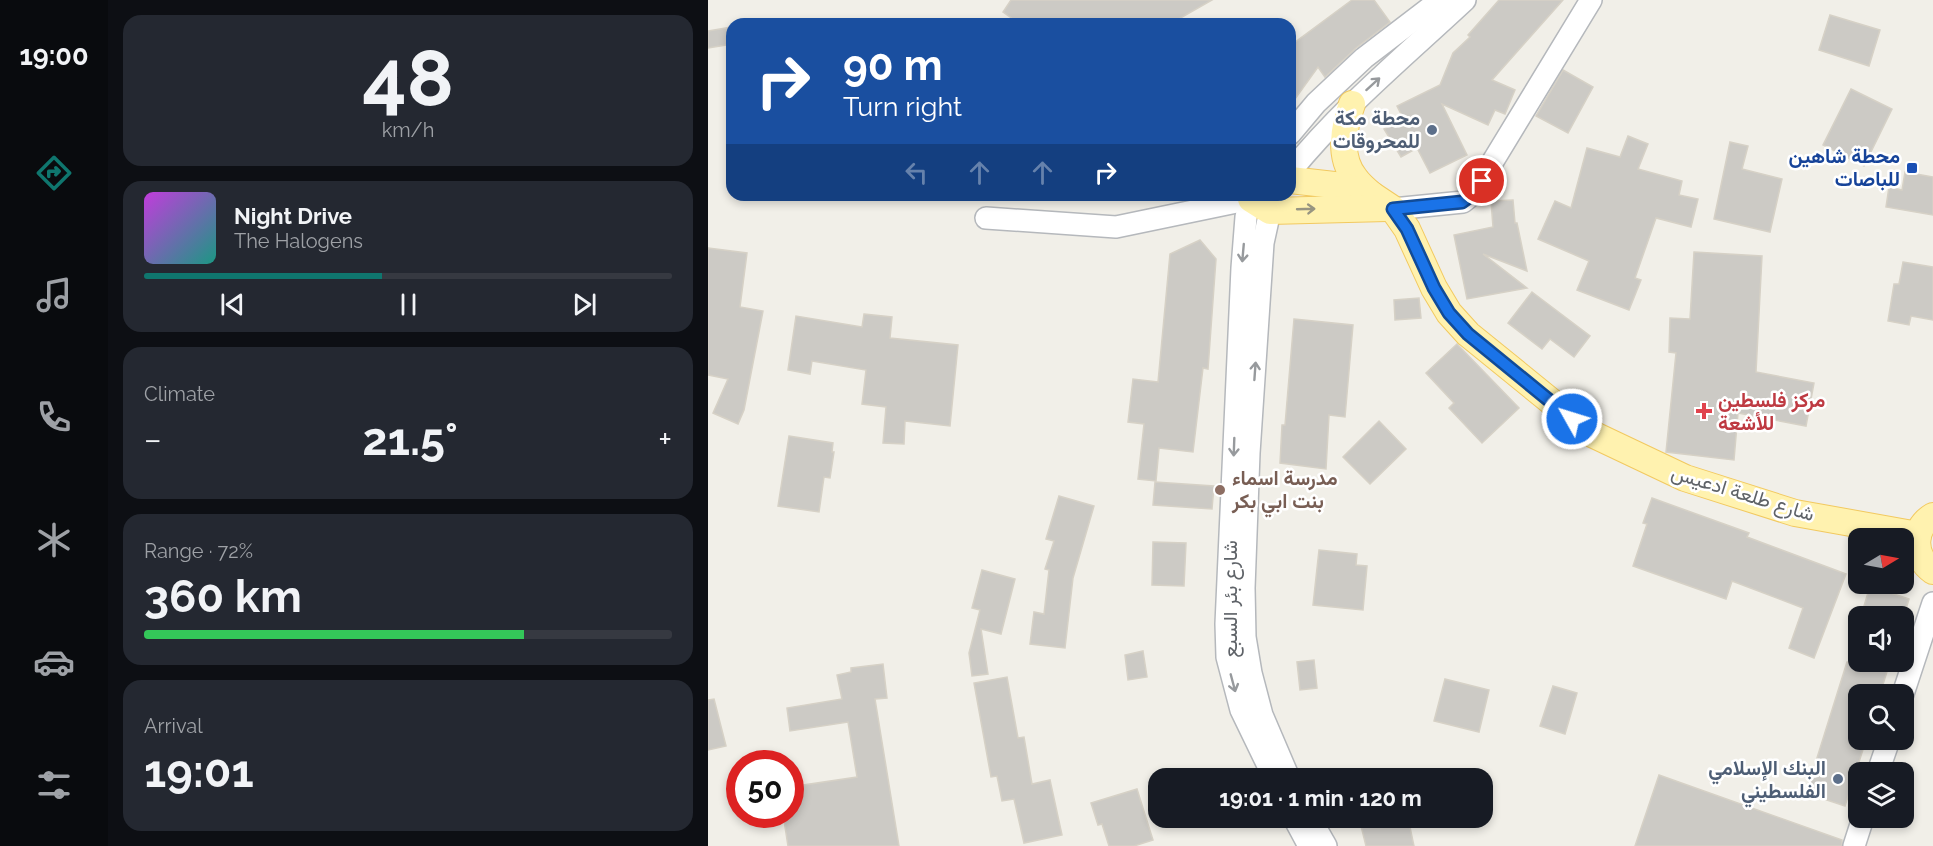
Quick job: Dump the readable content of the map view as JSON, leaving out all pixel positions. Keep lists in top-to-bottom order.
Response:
{
  "streets": {
    "main road": ["شارع طلعة ادعيس"],
    "street": ["شارع بئر السبع"]
  },
  "places": {
    "other": ["محطة مكة للمحروقات", "مدرسة اسماء بنت ابي بكر", "البنك الإسلامي الفلسطيني"],
    "transit": ["محطة شاهين للباصات"],
    "health": ["مركز فلسطين للأشعة"]
  },
  "north": "right",
  "page": {
    "tabs": "19:00",
    "tile": [
      ["48", "km/h"],
      "Climate",
      ["Range · 72%", "360 km"],
      ["Arrival", "19:01"]
    ],
    "turn": ["90 m", "Turn right"],
    "song": ["Night Drive", "The Halogens"],
    "heat": ["−", "21.5°", "+"],
    "limit": "50",
    "trip": "19:01 · 1 min · 120 m"
  }
}
